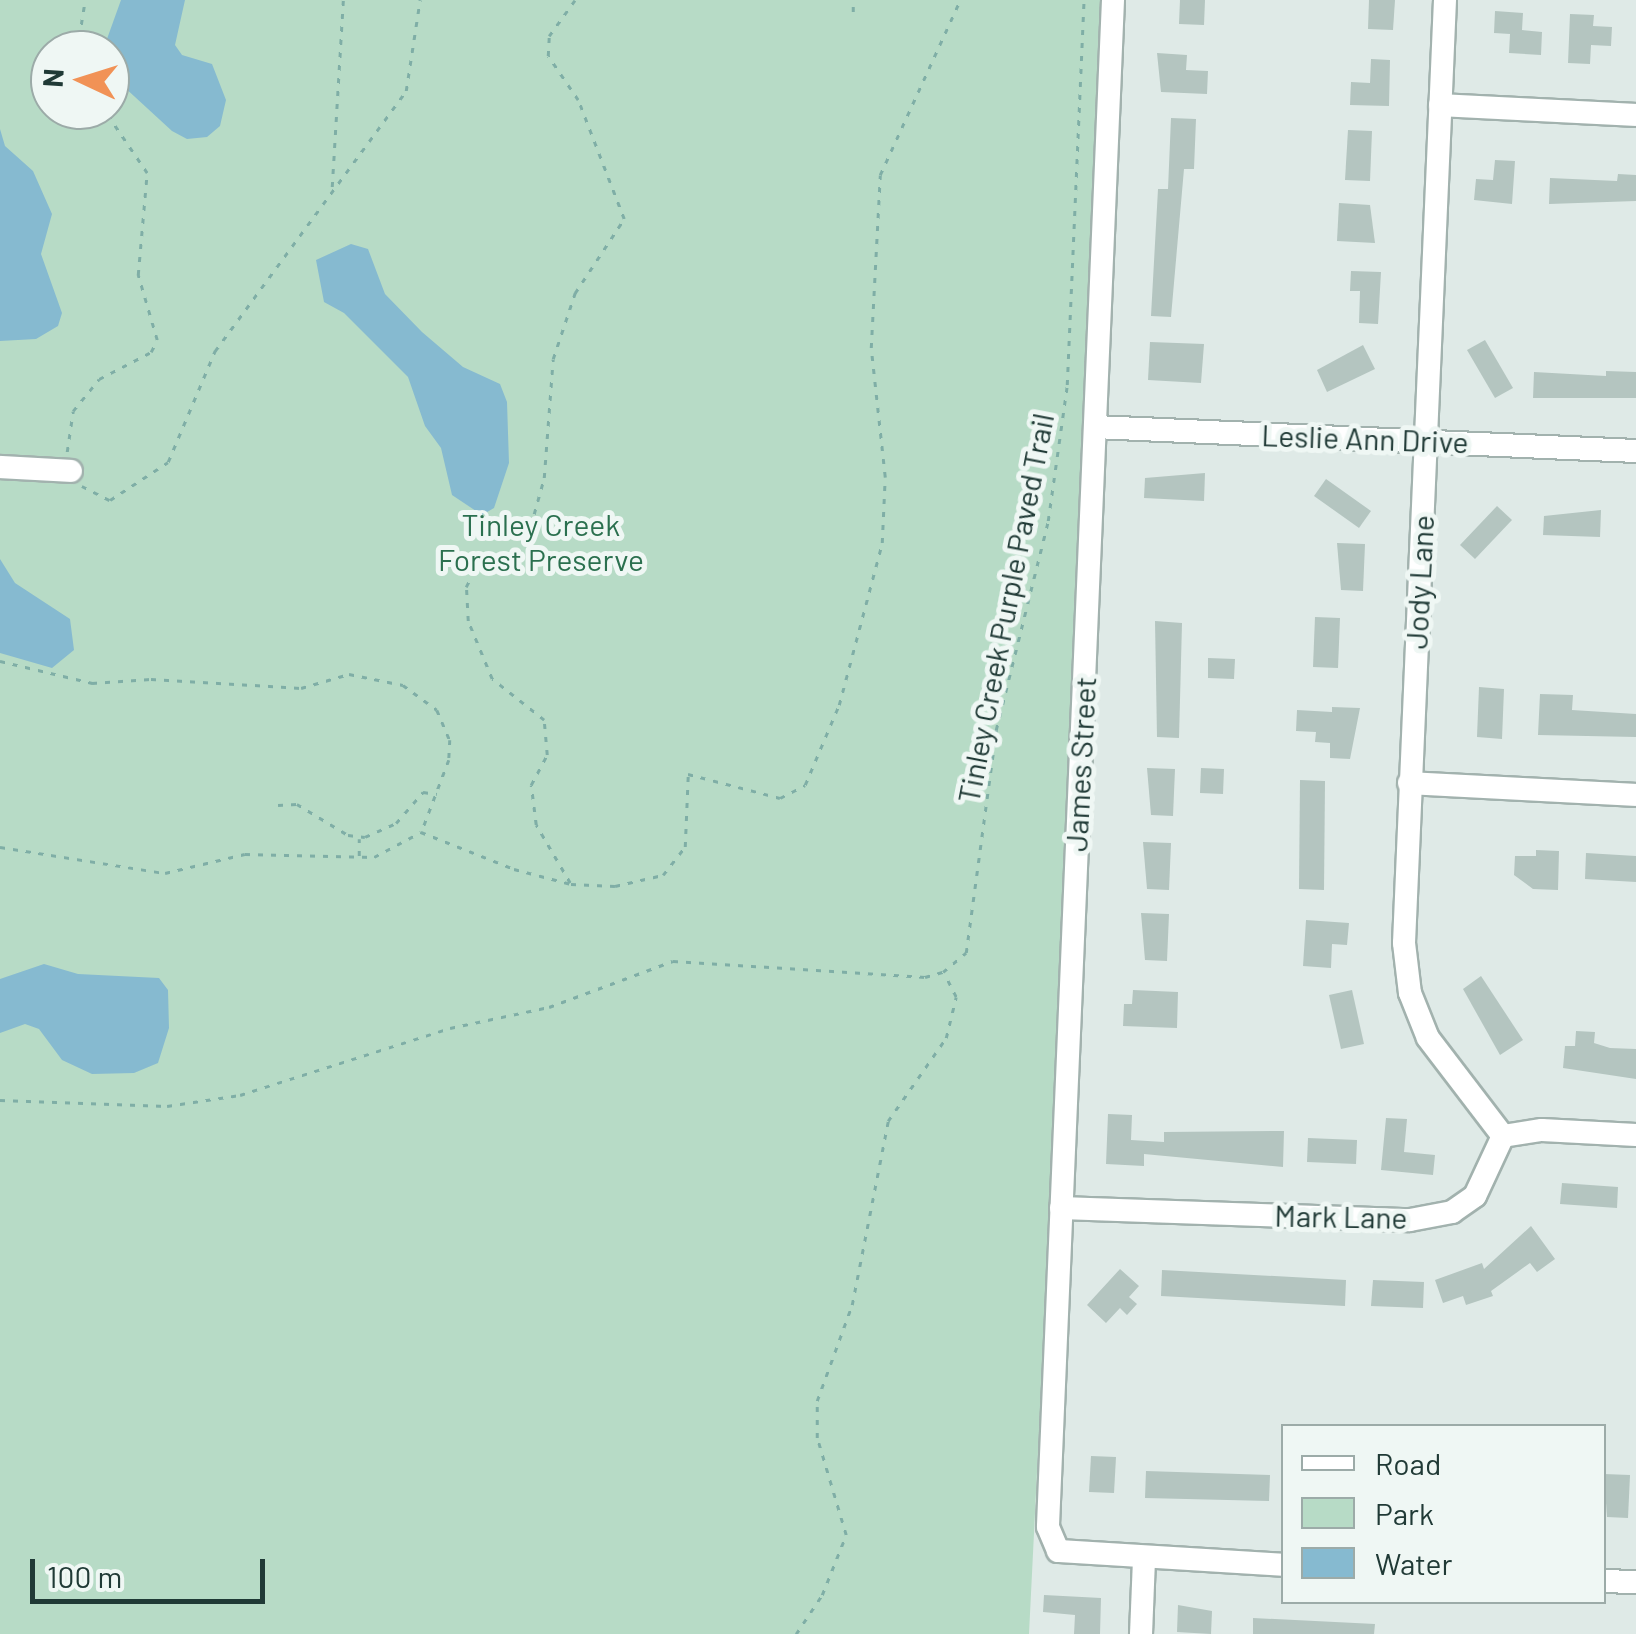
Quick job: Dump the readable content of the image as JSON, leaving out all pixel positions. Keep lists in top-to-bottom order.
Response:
{
  "streets": {
    "street": [
      "Leslie Ann Drive",
      "Jody Lane",
      "James Street",
      "Mark Lane"
    ],
    "path": ["Tinley Creek Purple Paved Trail"]
  },
  "crossings": [
    ["Leslie Ann Drive", "Jody Lane"],
    ["Leslie Ann Drive", "James Street"],
    ["Jody Lane", "Mark Lane"],
    ["James Street", "Mark Lane"]
  ],
  "parks": ["Tinley Creek Forest Preserve"],
  "legend": ["Road", "Park", "Water"],
  "scale_bar": "100 m",
  "north": "left"
}
